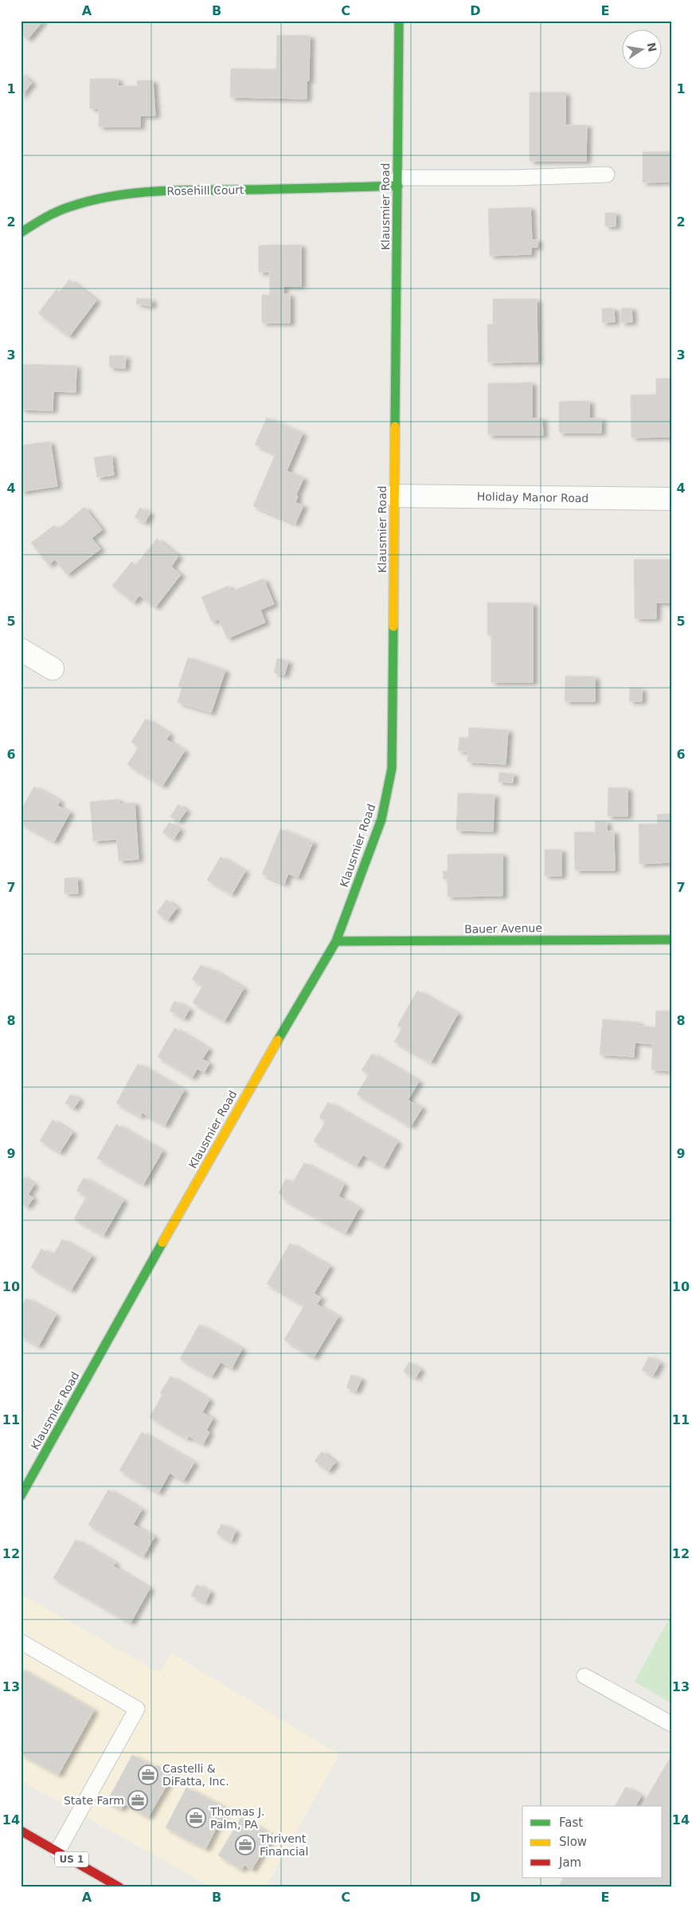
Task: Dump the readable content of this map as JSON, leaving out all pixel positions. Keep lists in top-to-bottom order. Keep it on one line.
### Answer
{"streets":{"main road":["Rosehill Court","Klausmier Road","Bauer Avenue","US 1"],"street":["Holiday Manor Road"]},"crossings":[["Rosehill Court","Klausmier Road"],["Klausmier Road","Holiday Manor Road"],["Klausmier Road","Bauer Avenue"]],"places":{"office":["Castelli & DiFatta, Inc.","State Farm","Thomas J. Palm, PA","Thrivent Financial"]},"legend":["Fast","Slow","Jam"],"north":"right","grid":{"columns":["A","B","C","D","E"],"rows":["1","2","3","4","5","6","7","8","9","10","11","12","13","14"]}}
